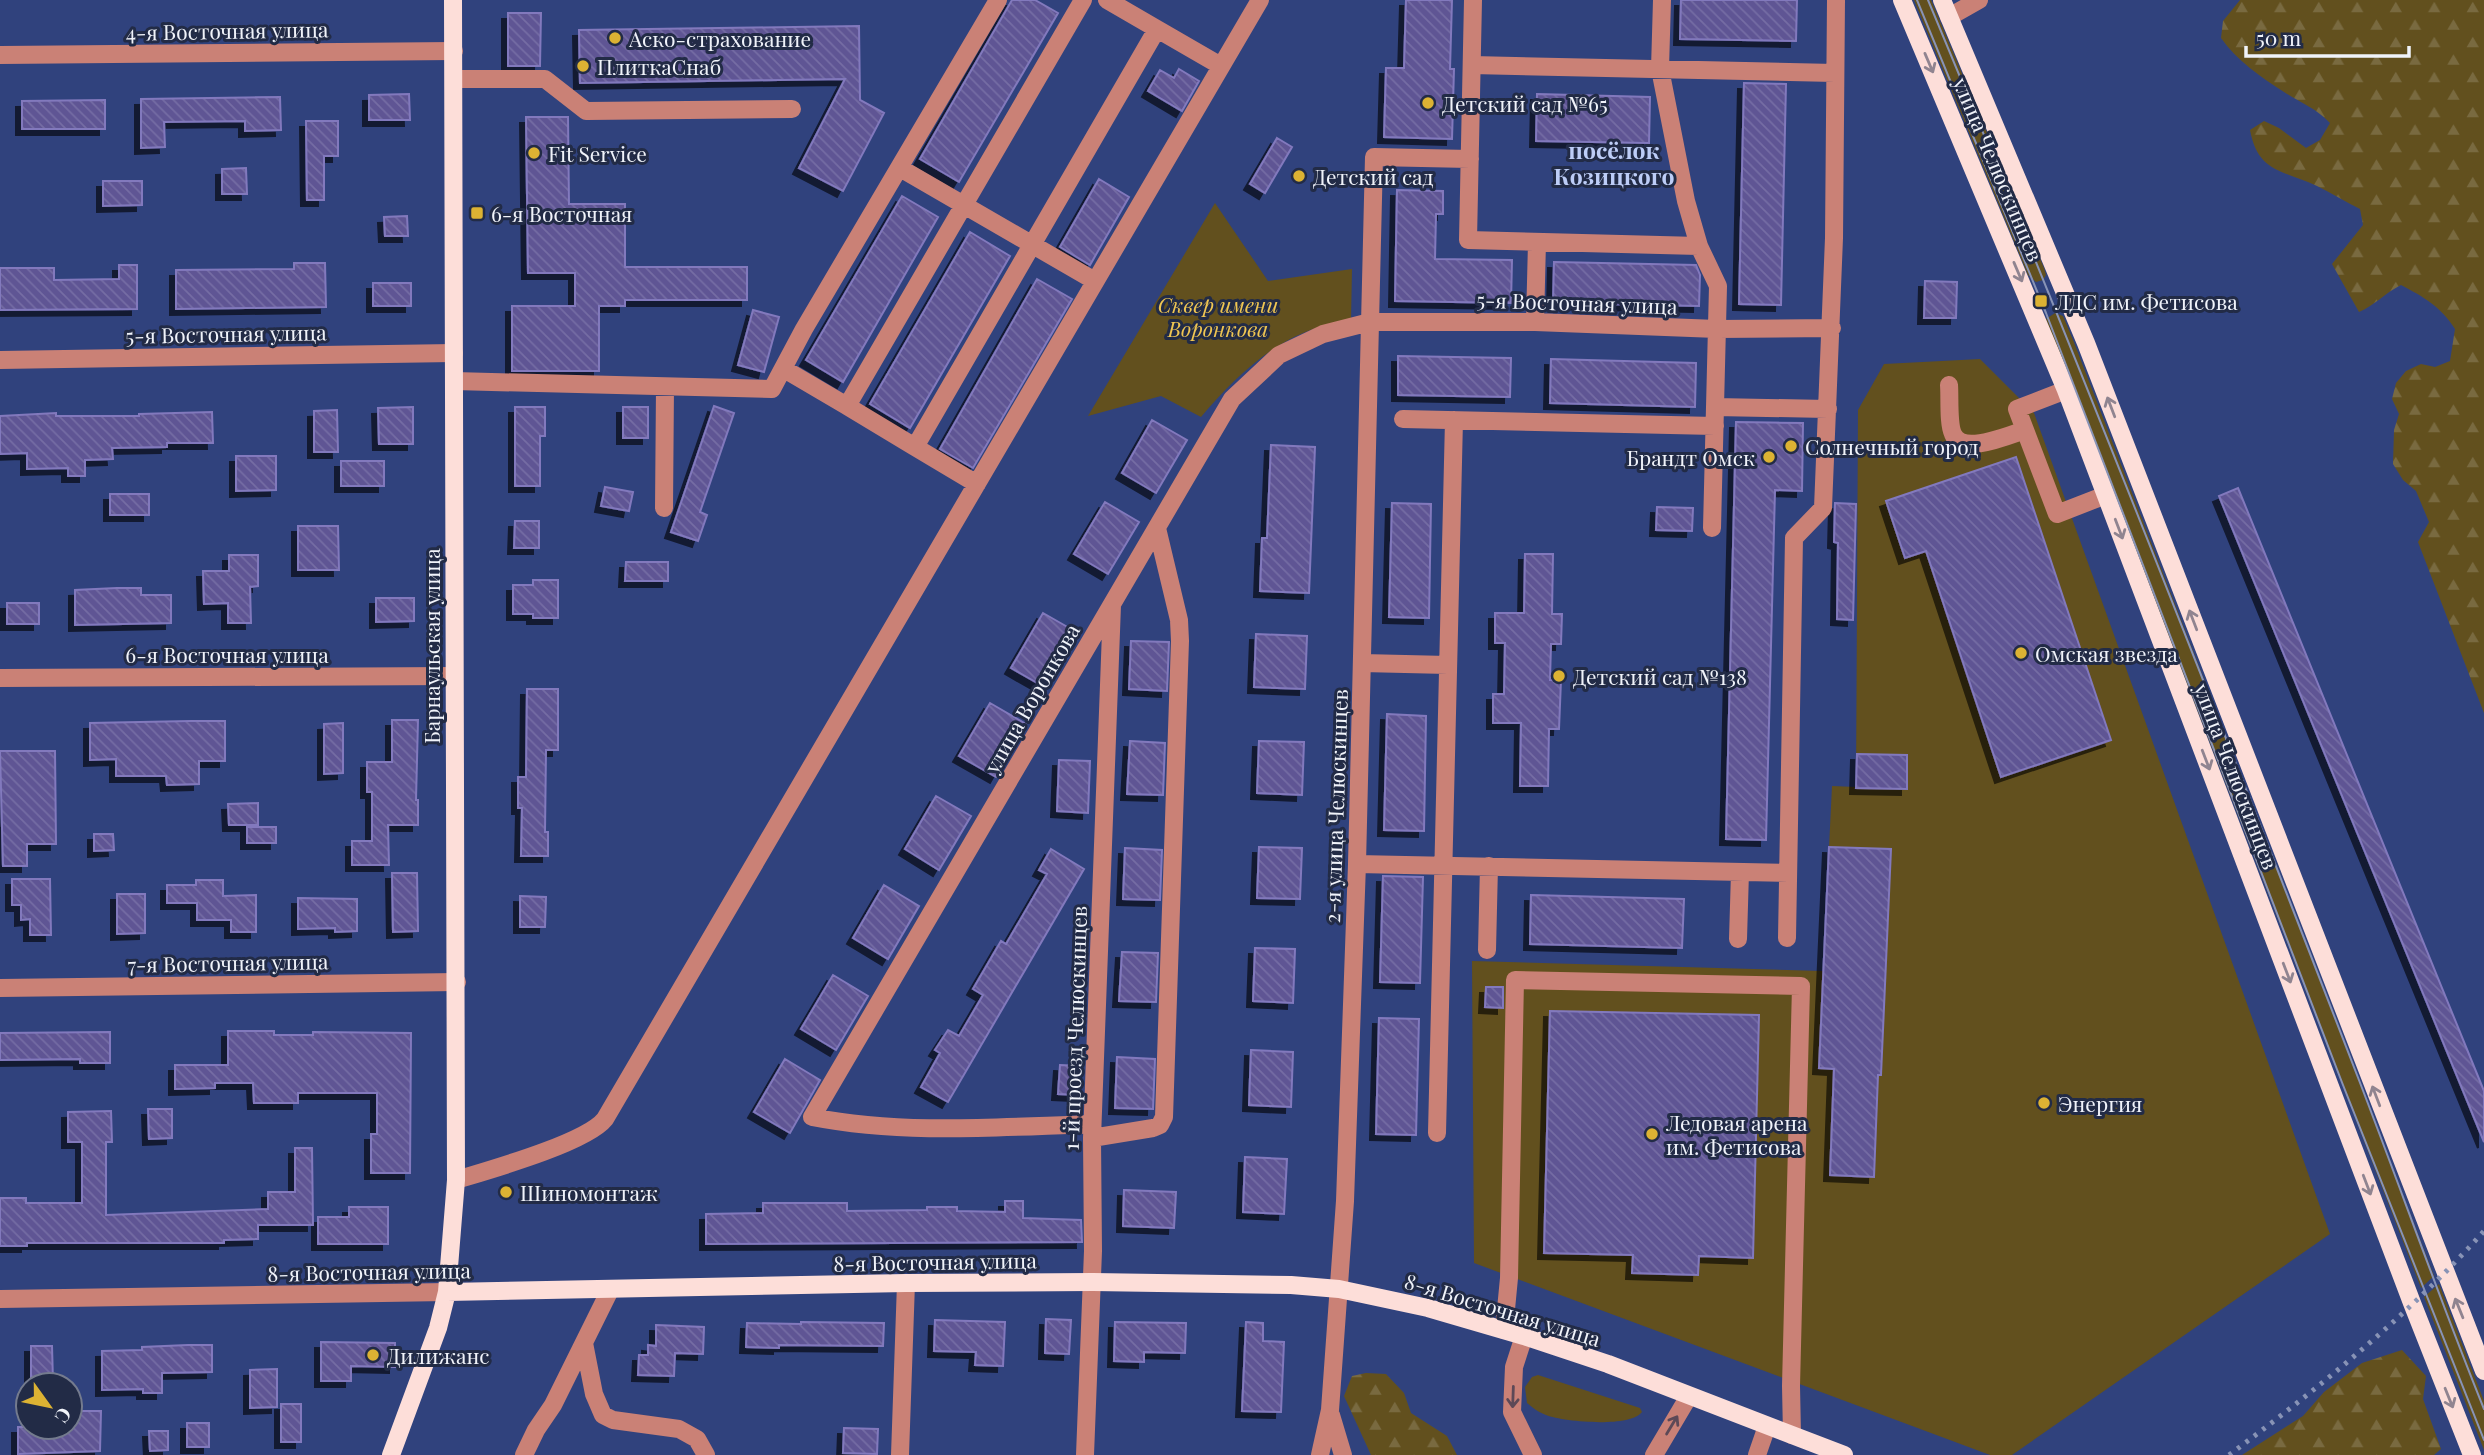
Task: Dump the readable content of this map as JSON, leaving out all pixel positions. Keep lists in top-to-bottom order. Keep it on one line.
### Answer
{"streets":{"main road":["улица Челюскинцев","Барнаульская улица","8-я Восточная улица"],"street":["4-я Восточная улица","5-я Восточная улица","6-я Восточная улица","улица Воронкова","2-я улица Челюскинцев","7-я Восточная улица","1-й проезд Челюскинцев"]},"crossings":[["4-я Восточная улица","Барнаульская улица"],["5-я Восточная улица","Барнаульская улица"],["5-я Восточная улица","улица Воронкова"],["5-я Восточная улица","2-я улица Челюскинцев"],["Барнаульская улица","6-я Восточная улица"],["Барнаульская улица","7-я Восточная улица"],["Барнаульская улица","8-я Восточная улица"],["улица Воронкова","1-й проезд Челюскинцев"],["2-я улица Челюскинцев","8-я Восточная улица"],["1-й проезд Челюскинцев","8-я Восточная улица"]],"districts":["посёлок Козицкого"],"parks":["Сквер имени Воронкова"],"places":{"other":["Аско-страхование","ПлиткаСнаб","Детский сад №65","Fit Service","Детский сад","Солнечный город","Брандт Омск","Омская звезда","Детский сад №138","Энергия","Ледовая арена им. Фетисова","Шиномонтаж","Дилижанс"],"transit":["6-я Восточная","ЛДС им. Фетисова"]},"scale_bar":"50 m","north":"bottom right"}
